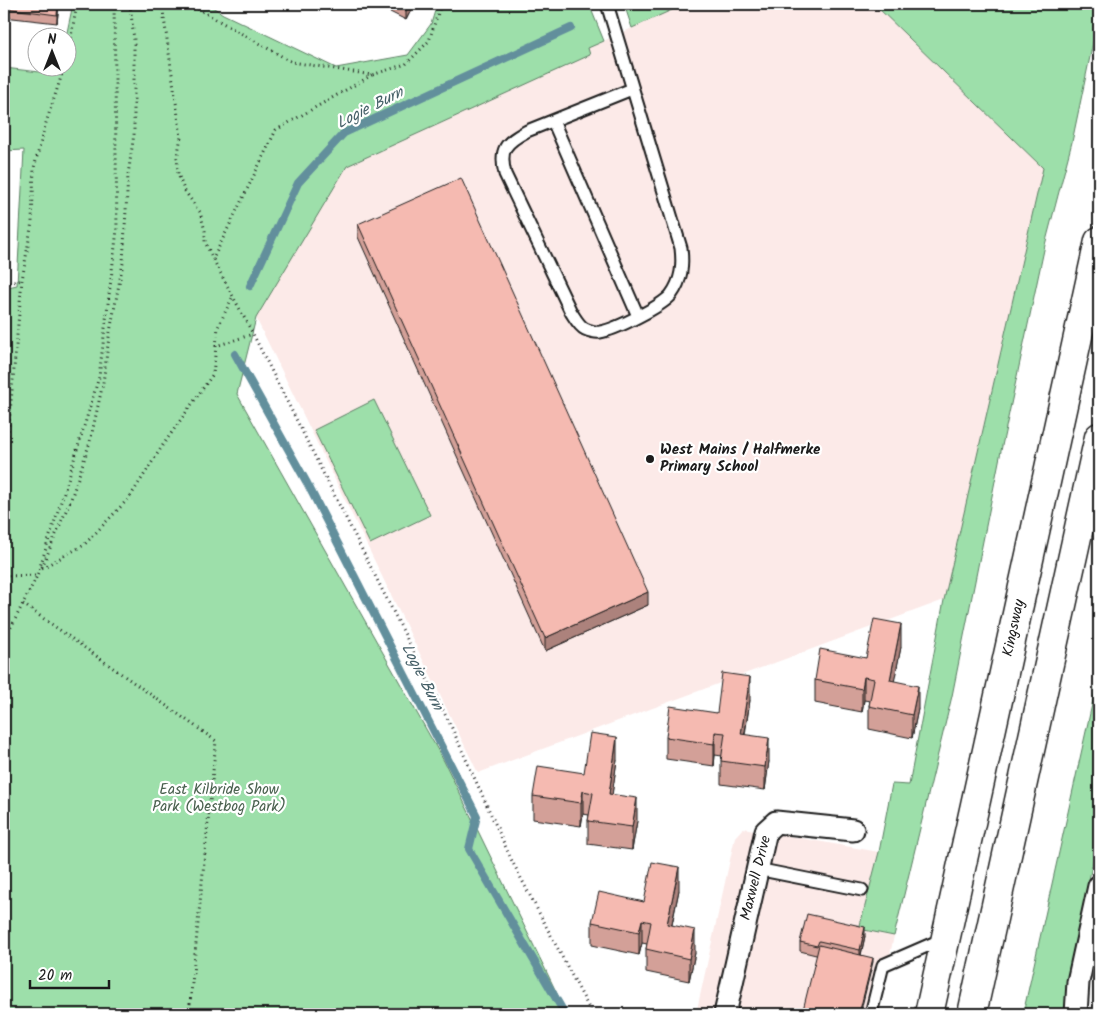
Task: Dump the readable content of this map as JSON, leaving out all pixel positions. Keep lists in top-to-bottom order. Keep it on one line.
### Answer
{"streets":{"highway":["Kingsway"],"street":["Maxwell Drive"]},"water":["Logie Burn"],"parks":["East Kilbride Show Park (Westbog Park)"],"places":["West Mains / Halfmerke Primary School"],"scale_bar":"20 m","north":"top"}
